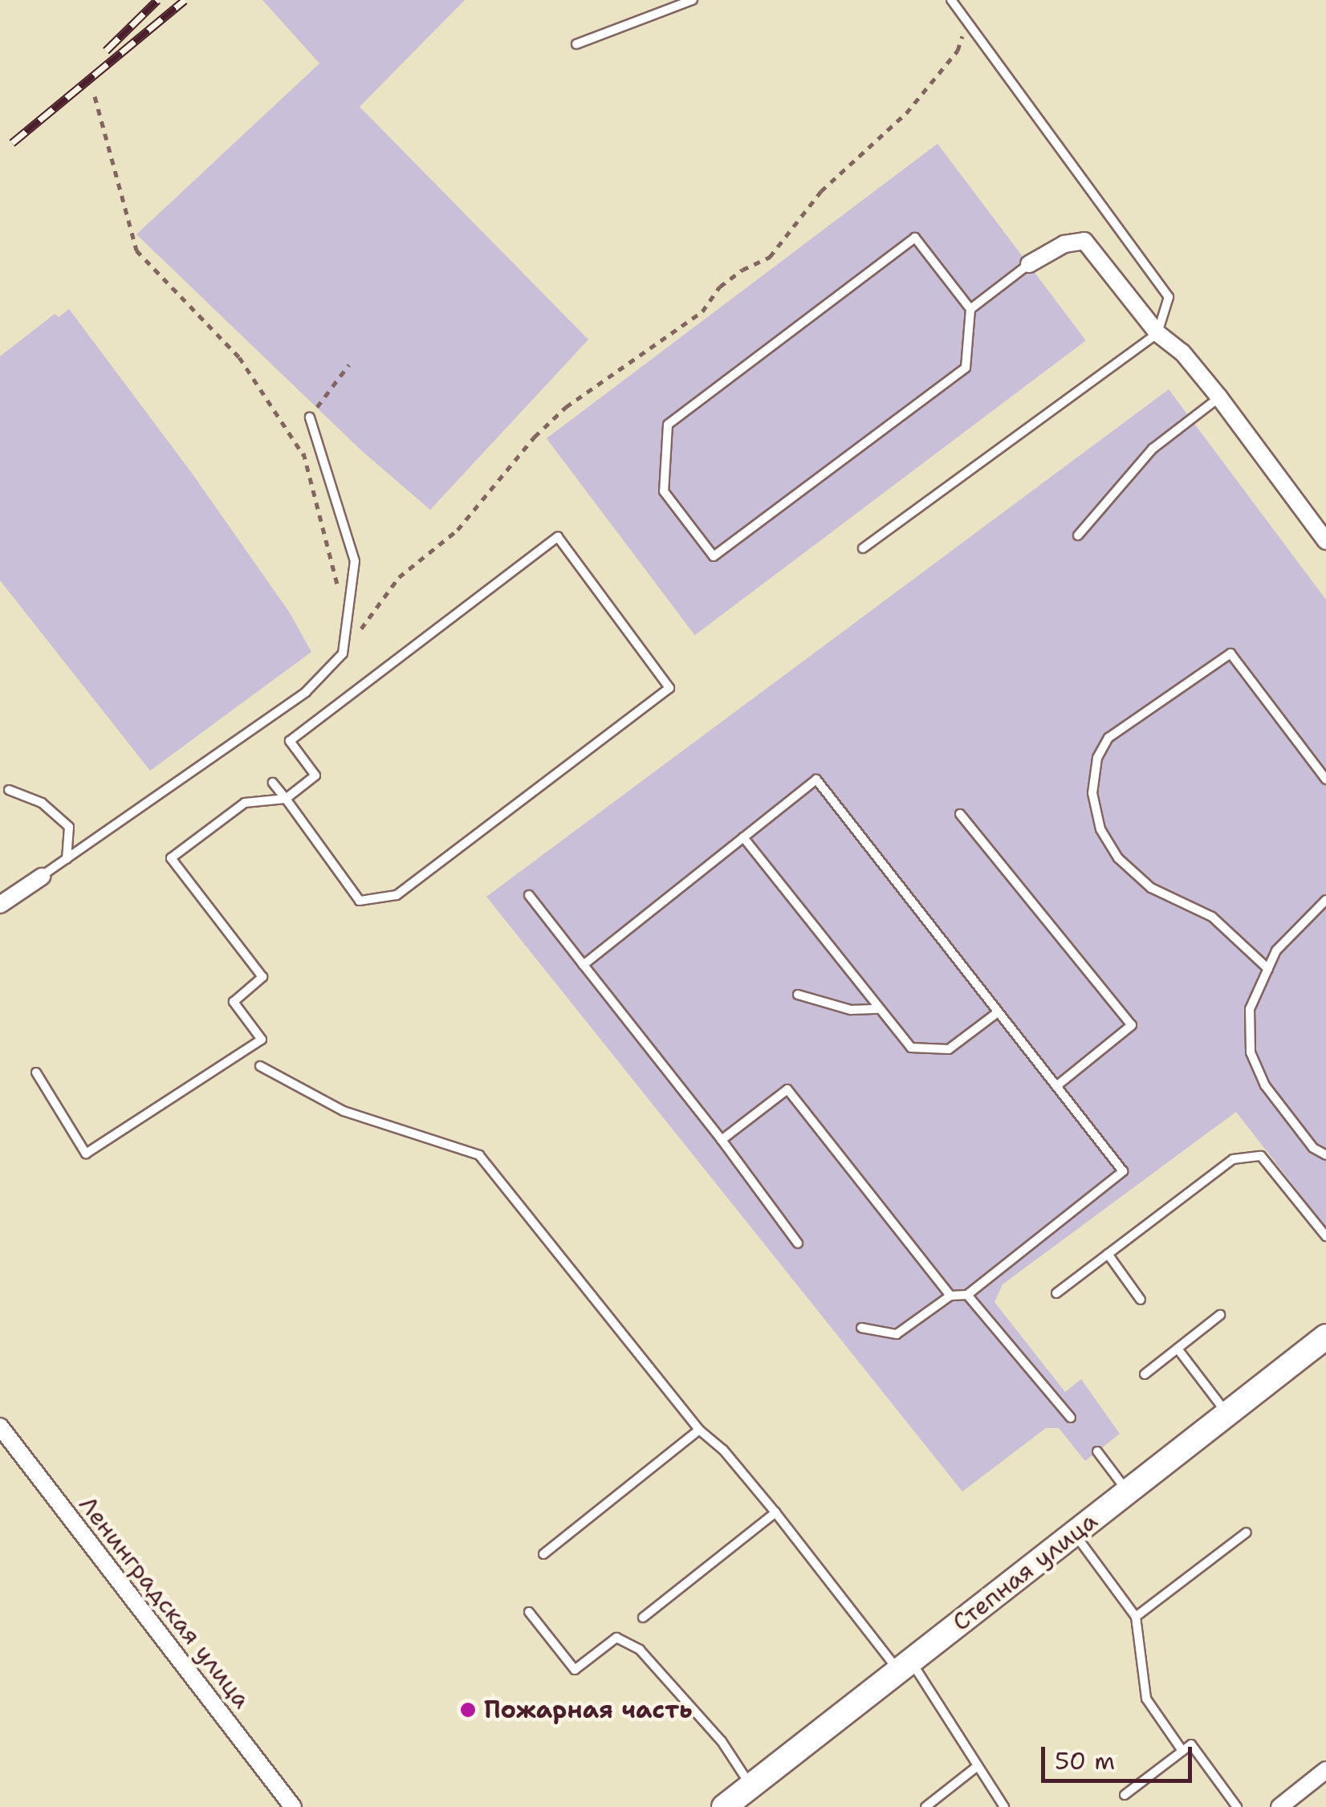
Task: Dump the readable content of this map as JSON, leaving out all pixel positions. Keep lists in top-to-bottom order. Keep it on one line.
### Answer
{"streets":{"street":["Степная улица","Ленинградская улица"]},"places":["Пожарная часть"],"scale_bar":"50 m"}
